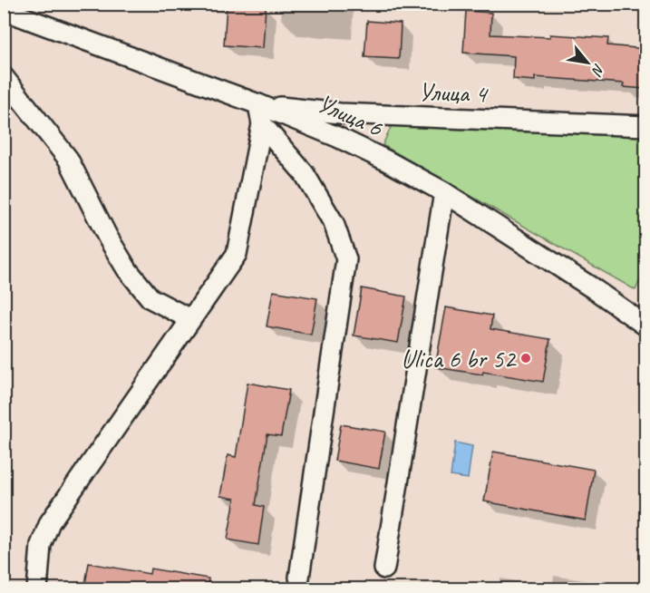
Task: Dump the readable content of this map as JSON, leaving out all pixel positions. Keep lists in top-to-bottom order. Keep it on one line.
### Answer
{"streets":{"street":["Улица 4","Улица 6"]},"crossings":[["Улица 4","Улица 6"]],"places":["Ulica 6 br 52"],"north":"bottom right"}
